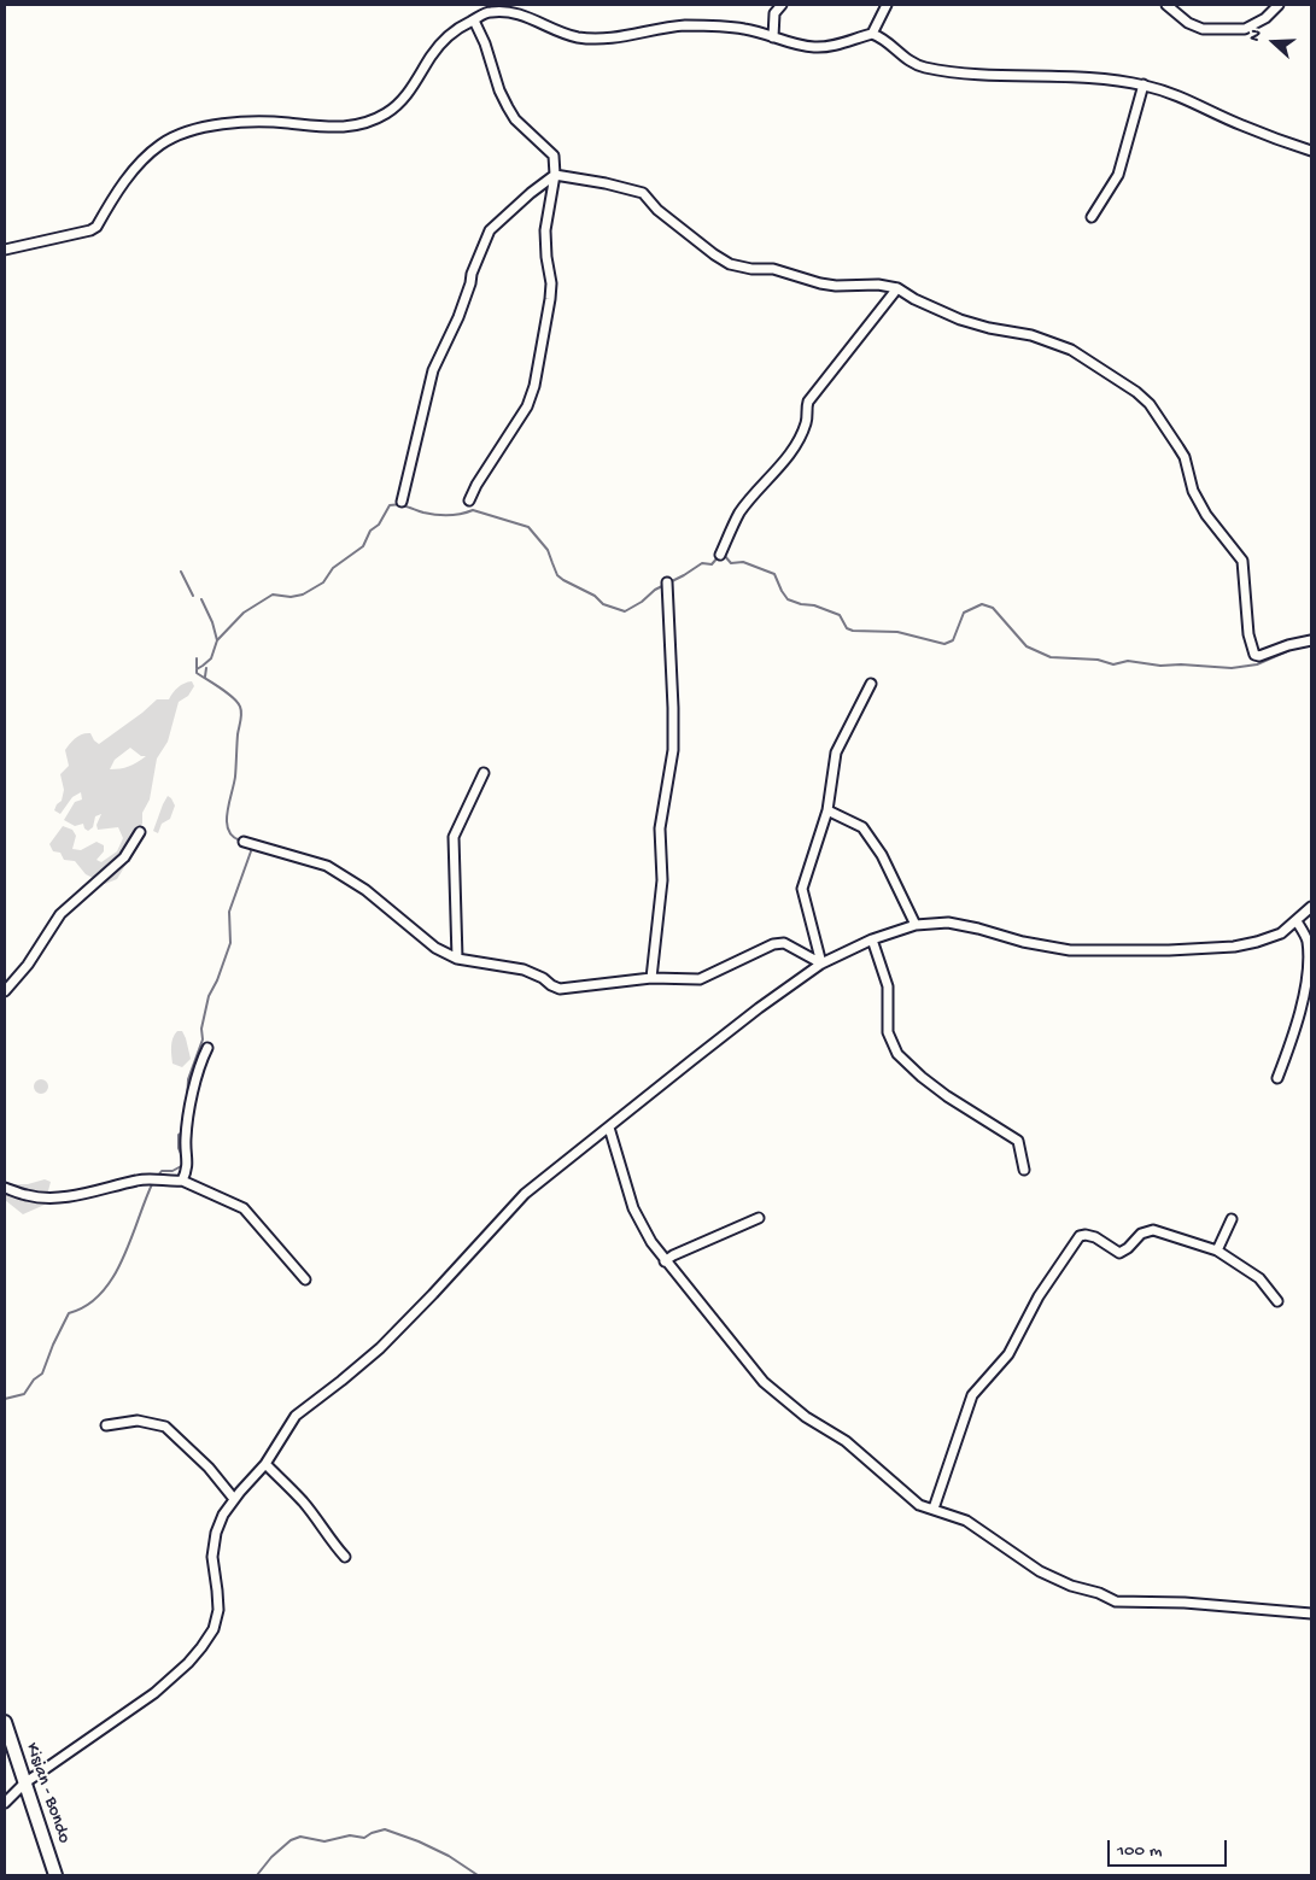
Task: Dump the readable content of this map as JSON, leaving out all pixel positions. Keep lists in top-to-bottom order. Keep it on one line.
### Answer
{"streets":{"highway":["Kisian - Bondo"]},"scale_bar":"100 m","north":"left"}
